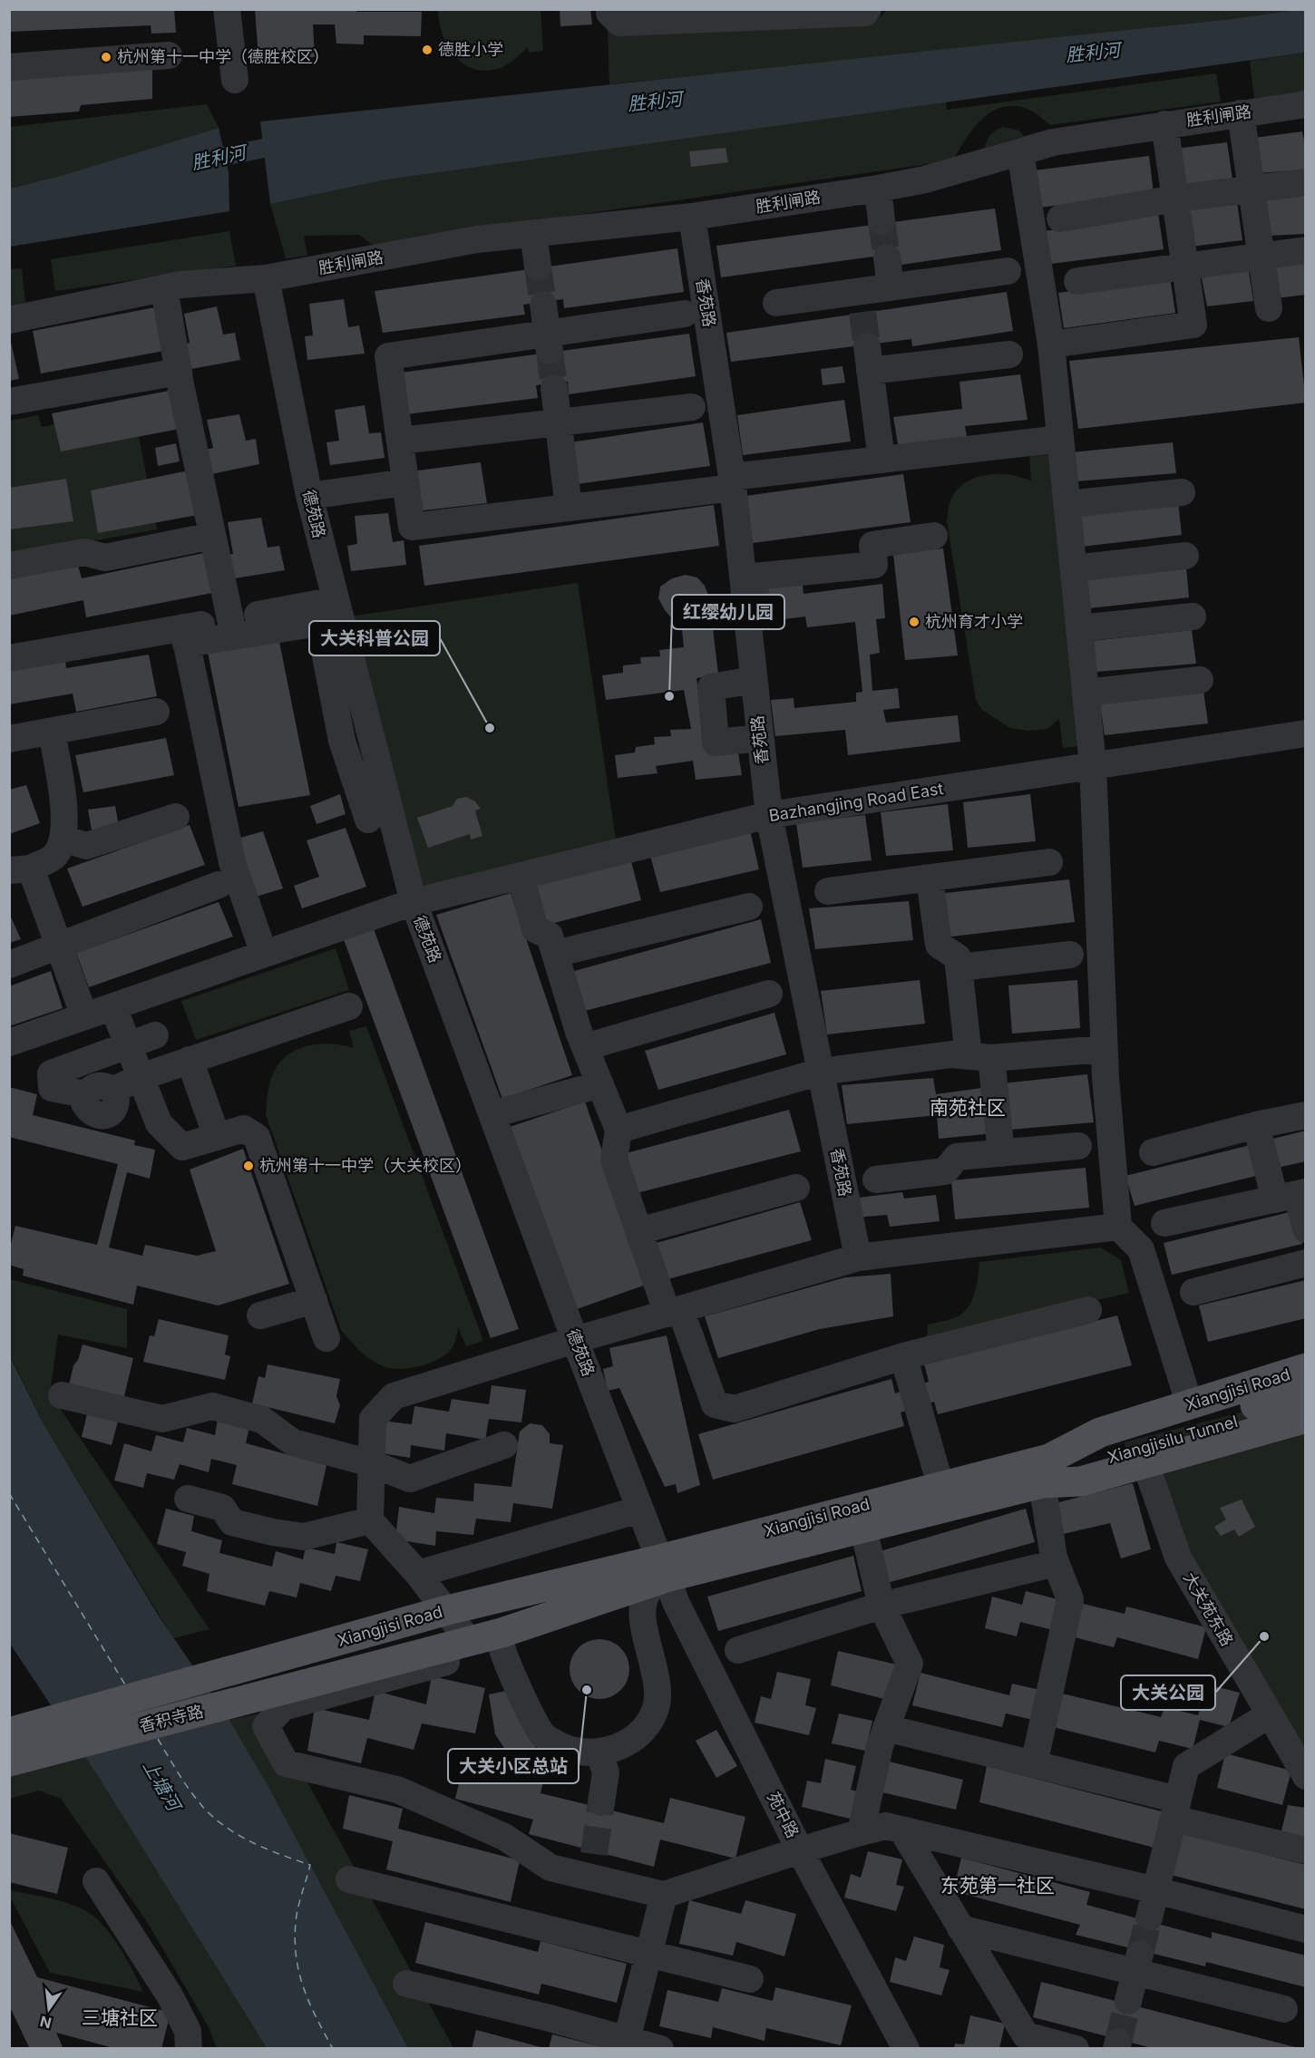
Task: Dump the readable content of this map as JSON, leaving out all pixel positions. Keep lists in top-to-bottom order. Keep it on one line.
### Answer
{"streets":{"main road":["Xiangjisi Road","Xiangjisilu Tunnel","香积寺路"],"street":["胜利闸路","香苑路","德苑路","Bazhangjing Road East","大关苑东路","苑中路"]},"crossings":[["胜利闸路","香苑路"],["胜利闸路","德苑路"],["香苑路","Bazhangjing Road East"],["德苑路","Bazhangjing Road East"],["德苑路","Xiangjisi Road"],["德苑路","苑中路"],["Xiangjisi Road","Xiangjisilu Tunnel"],["Xiangjisi Road","大关苑东路"],["Xiangjisi Road","香积寺路"],["Xiangjisi Road","苑中路"]],"districts":["南苑社区","东苑第一社区","三塘社区"],"water":["胜利河","上塘河"],"places":["德胜小学","杭州第十一中学（德胜校区）","杭州育才小学","红缨幼儿园","大关科普公园","杭州第十一中学（大关校区）","大关公园","大关小区总站"],"north":"bottom"}
